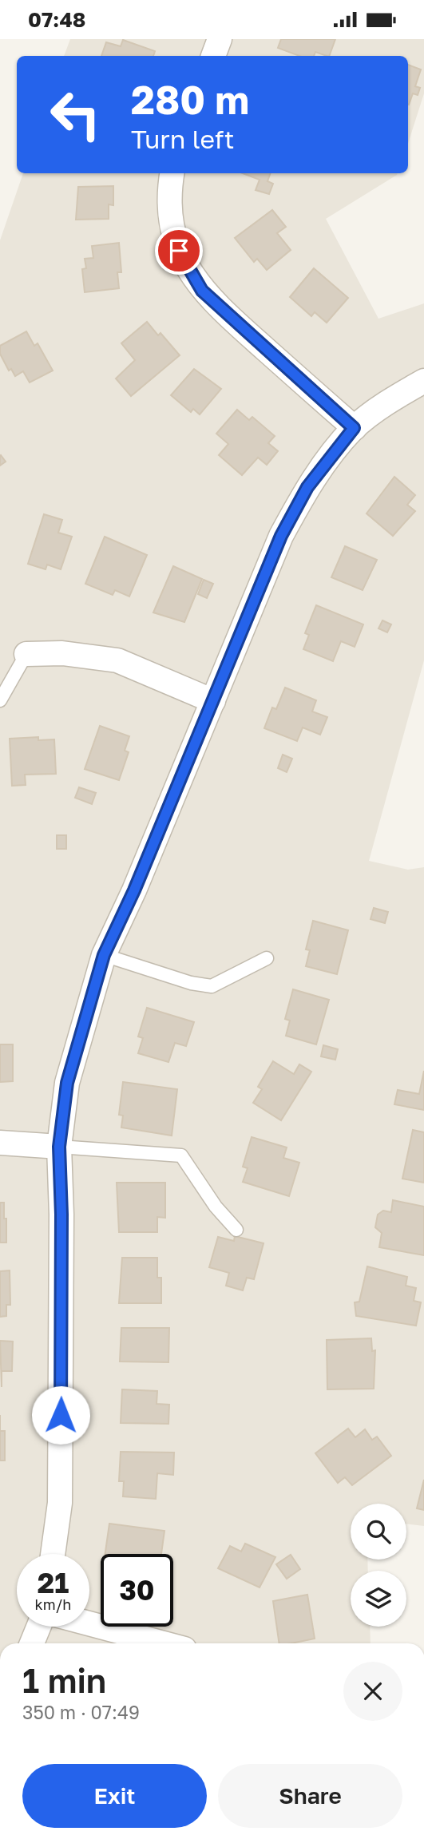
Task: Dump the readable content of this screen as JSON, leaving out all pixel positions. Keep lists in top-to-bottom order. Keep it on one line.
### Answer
{"page":{"status":"07:48","turn":["280 m","Turn left"],"speed":"21 km/h","limit":"30","heading":["1 min","350 m · 07:49"],"buttons":["Exit","Share"]}}
